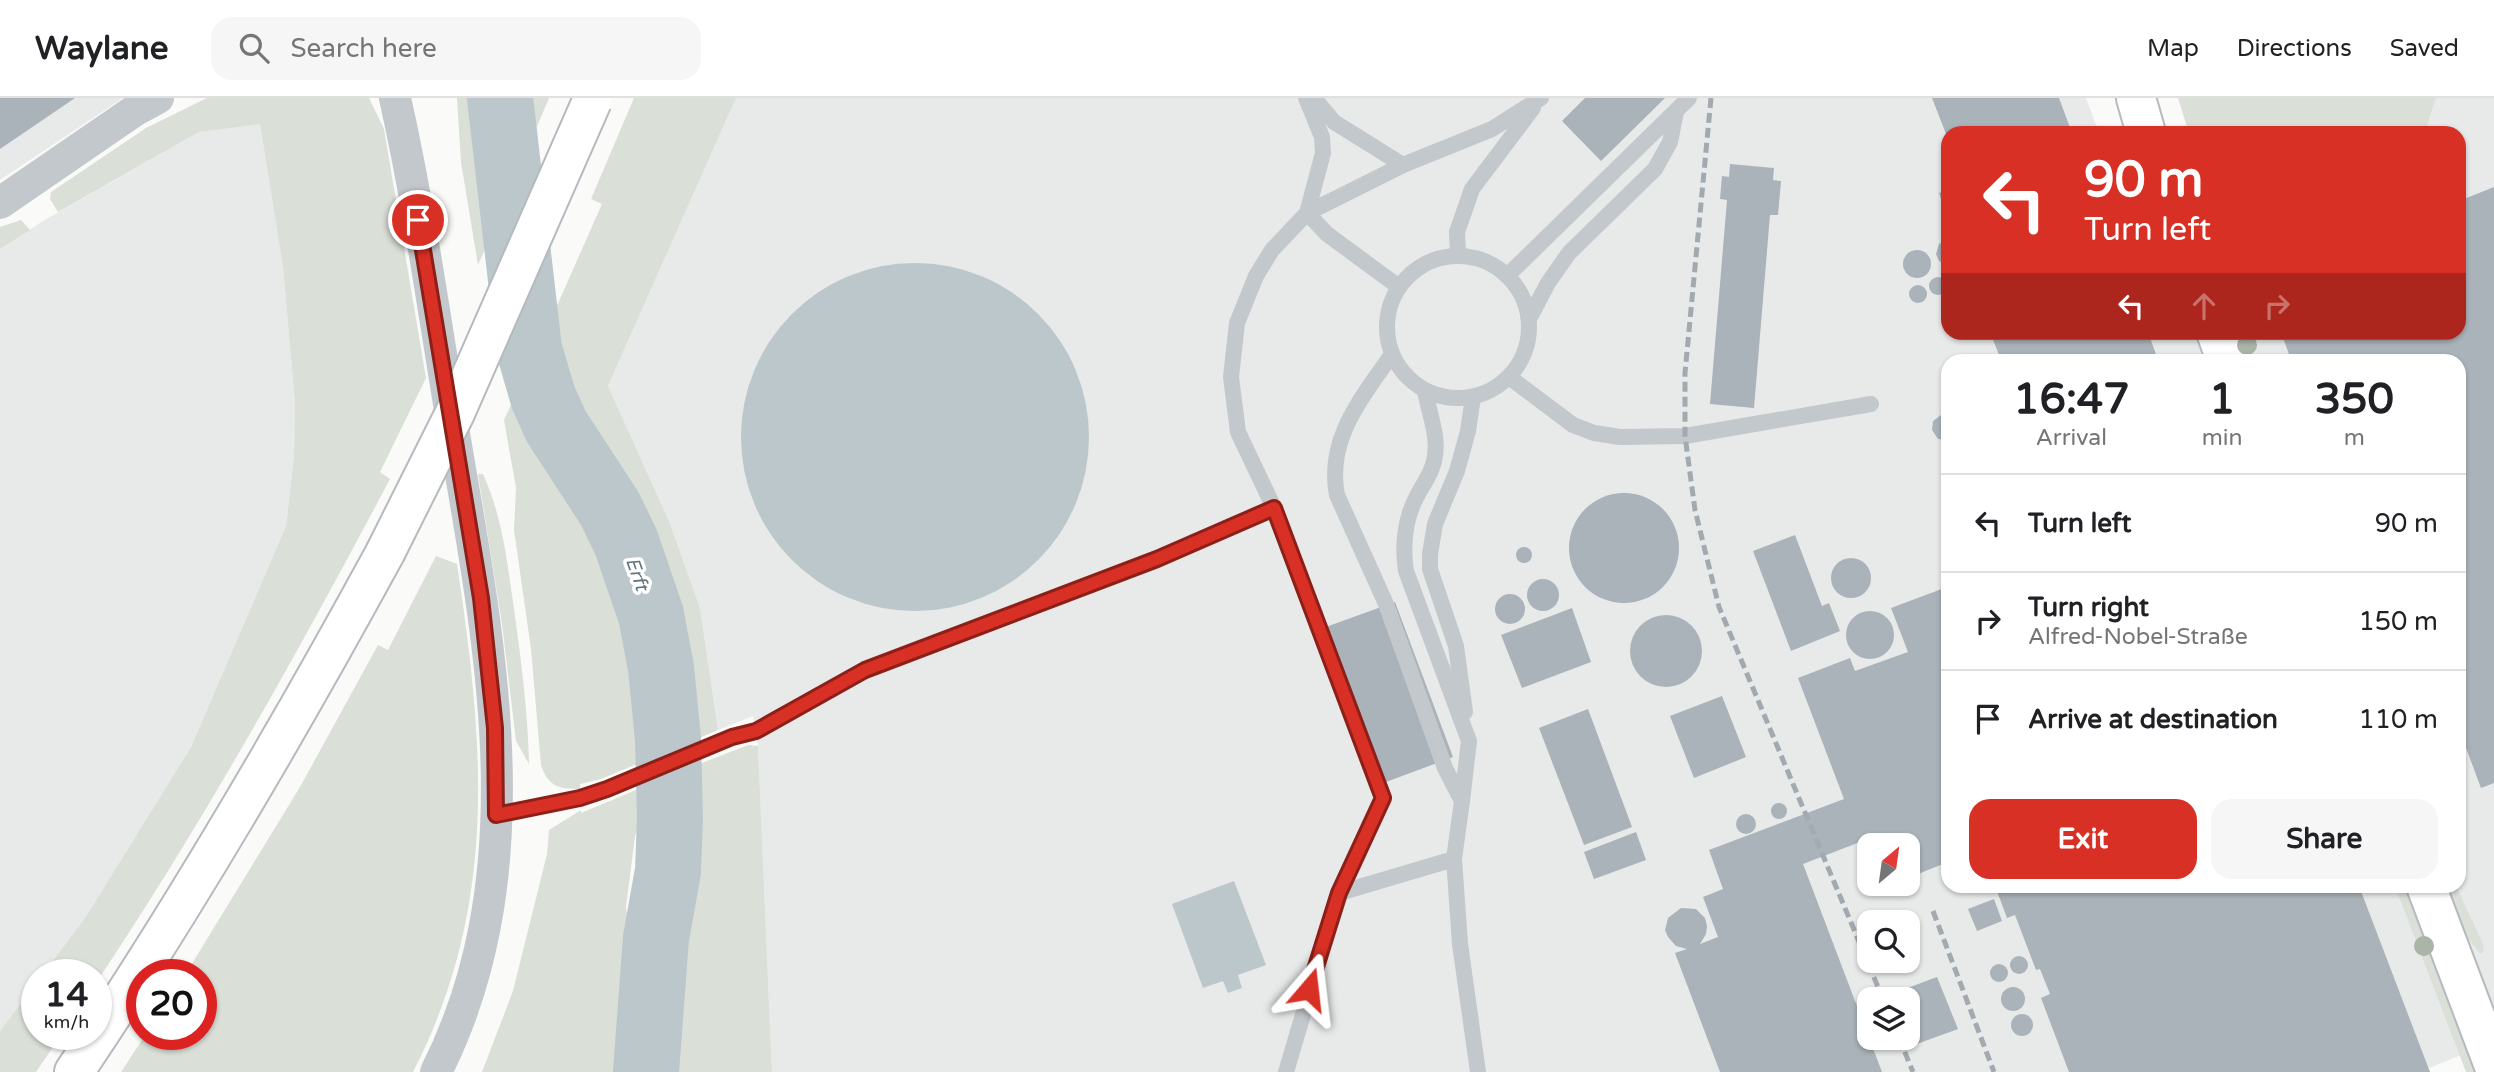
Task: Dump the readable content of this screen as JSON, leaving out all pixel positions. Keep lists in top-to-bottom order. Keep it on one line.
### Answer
{"water":["Erft"],"north":"top right","page":{"header":"Waylane","search":"Search here","nav":["Map","Directions","Saved"],"turn":["90 m","Turn left"],"eta":["16:47","Arrival","1","min","350","m"],"list":[{"name":"Turn left","value":"90 m"},{"name":"Turn right","note":"Alfred-Nobel-Straße","value":"150 m"},{"name":"Arrive at destination","value":"110 m"}],"buttons":["Exit","Share"],"speed":"14 km/h","limit":"20"}}
